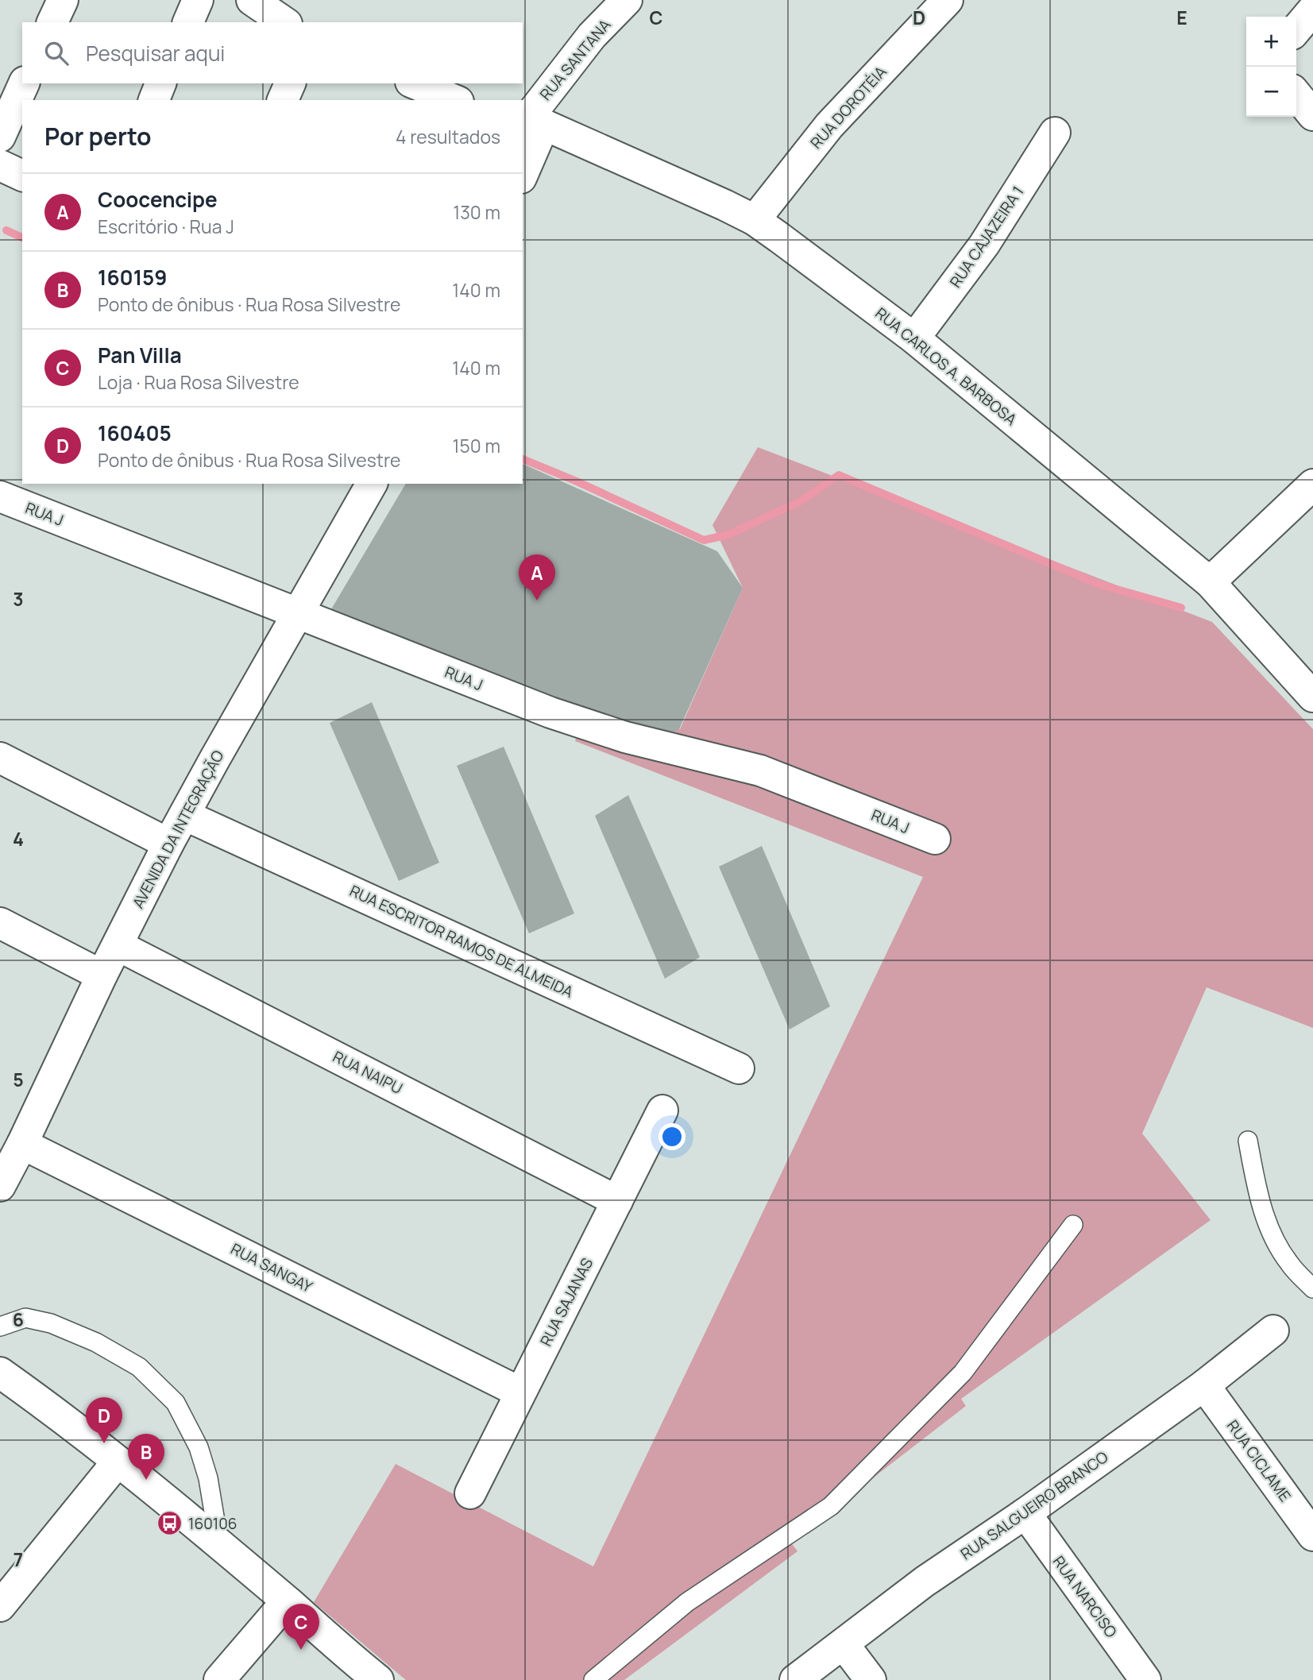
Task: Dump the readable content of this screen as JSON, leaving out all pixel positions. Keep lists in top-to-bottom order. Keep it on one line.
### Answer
{"streets":{"street":["RUA SANTANA","RUA DOROTÉIA","RUA CAJAZEIRA 1","RUA CARLOS A. BARBOSA","RUA J","AVENIDA DA INTEGRAÇÃO","RUA ESCRITOR RAMOS DE ALMEIDA","RUA NAIPU","RUA SANGAY","RUA SAJANAS","RUA CICLAME","RUA SALGUEIRO BRANCO","RUA NARCISO"]},"crossings":[["RUA SANTANA","RUA CARLOS A. BARBOSA"],["RUA DOROTÉIA","RUA CARLOS A. BARBOSA"],["RUA CAJAZEIRA 1","RUA CARLOS A. BARBOSA"],["RUA J","AVENIDA DA INTEGRAÇÃO"],["AVENIDA DA INTEGRAÇÃO","RUA ESCRITOR RAMOS DE ALMEIDA"],["AVENIDA DA INTEGRAÇÃO","RUA NAIPU"],["AVENIDA DA INTEGRAÇÃO","RUA SANGAY"],["RUA NAIPU","RUA SAJANAS"],["RUA SANGAY","RUA SAJANAS"],["RUA CICLAME","RUA SALGUEIRO BRANCO"],["RUA SALGUEIRO BRANCO","RUA NARCISO"]],"places":{"bus stop":["160106"]},"page":{"map_buttons":["+","−"],"search":"Pesquisar aqui","heading":["Por perto","4 resultados"],"list":[{"mark":"A","name":"Coocencipe","note":"Escritório · Rua J","value":"130 m"},{"mark":"B","name":"160159","note":"Ponto de ônibus · Rua Rosa Silvestre","value":"140 m"},{"mark":"C","name":"Pan Villa","note":"Loja · Rua Rosa Silvestre","value":"140 m"},{"mark":"D","name":"160405","note":"Ponto de ônibus · Rua Rosa Silvestre","value":"150 m"}],"pins":["A","D","B","C"]},"grid":{"columns":["C","D","E"],"rows":["3","4","5","6","7"]}}
